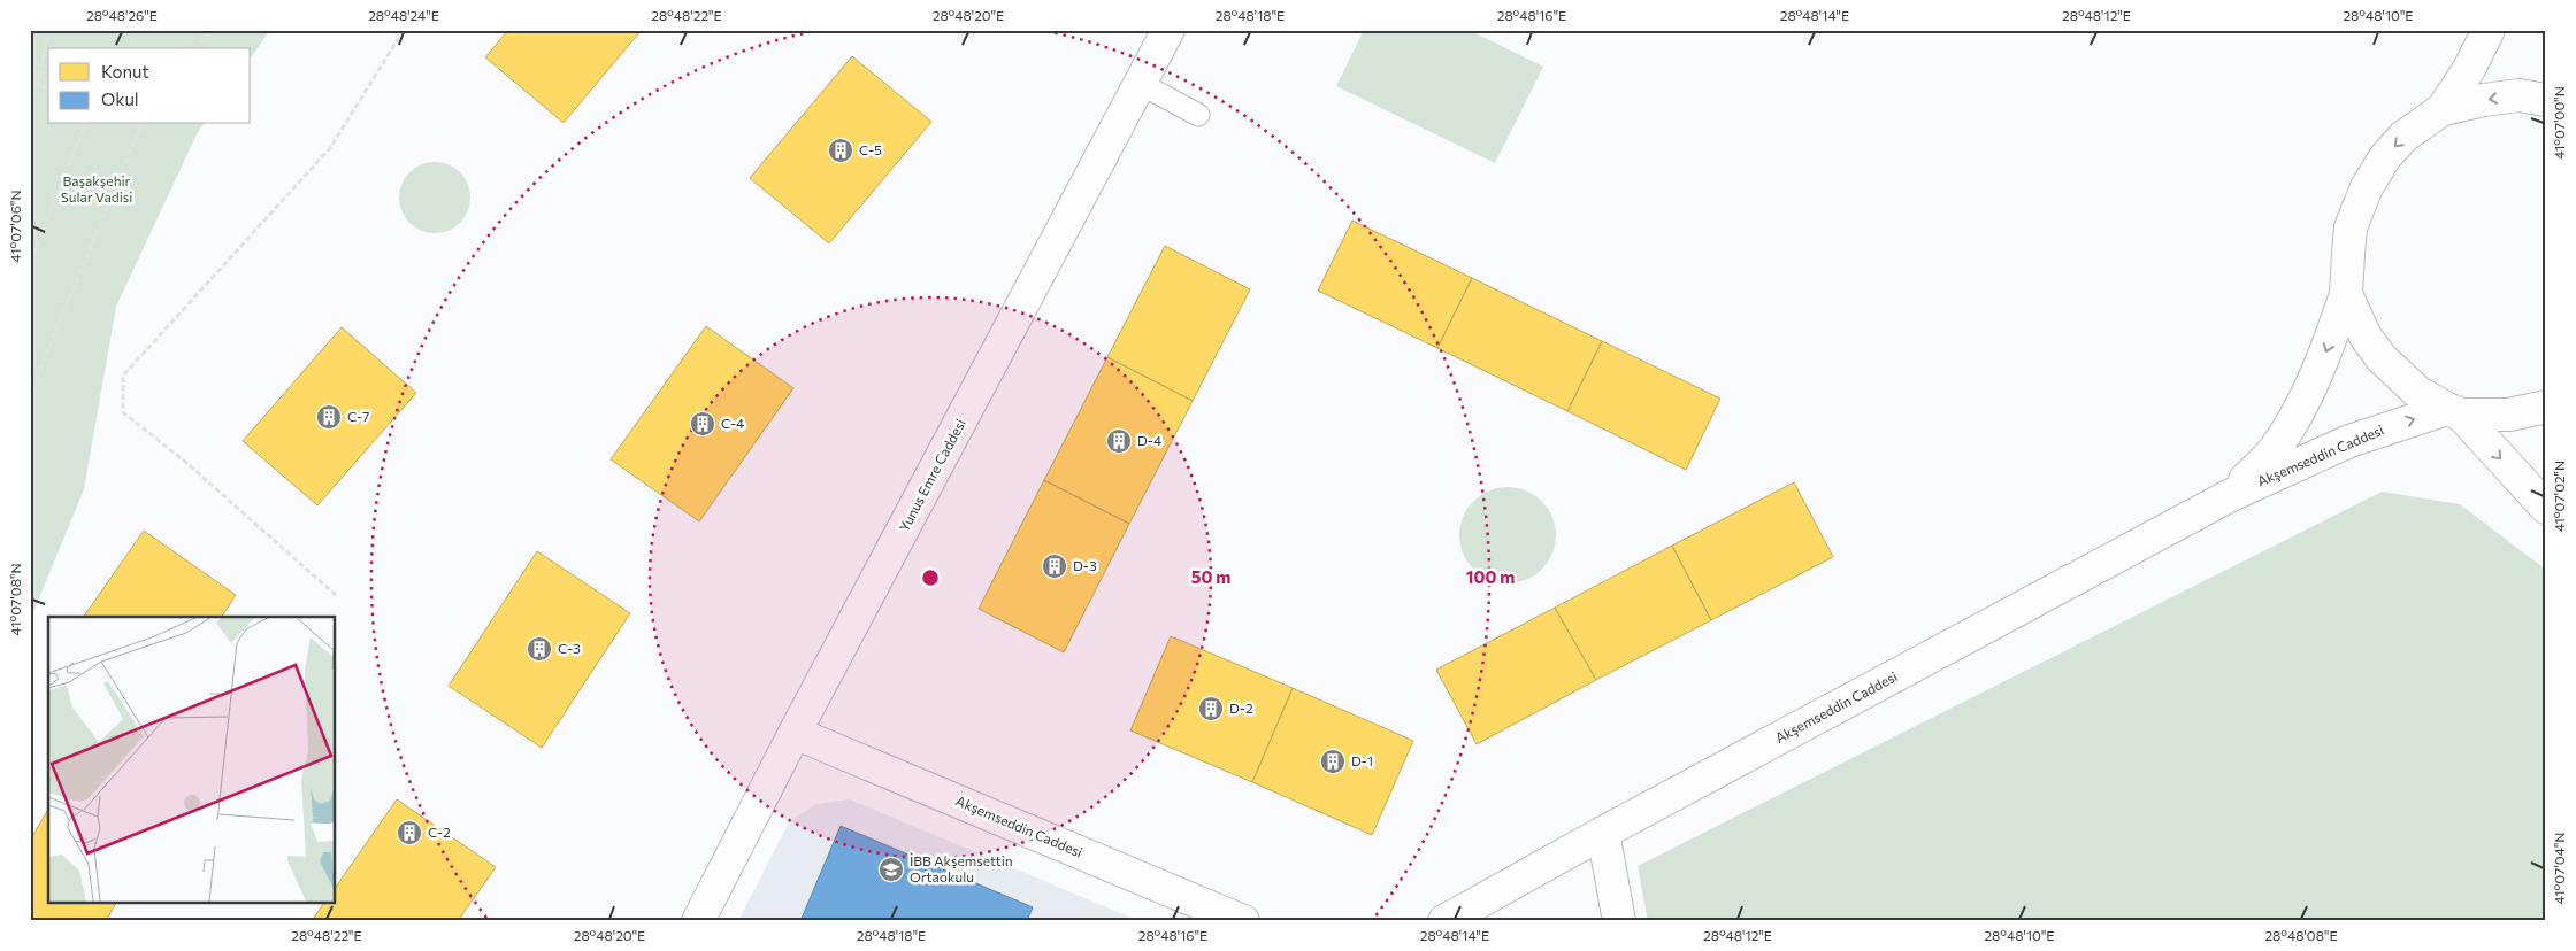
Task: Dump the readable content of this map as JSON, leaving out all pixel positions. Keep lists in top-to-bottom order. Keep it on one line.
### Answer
{"streets":{"street":["Akşemseddin Caddesi","Yunus Emre Caddesi"]},"crossings":[["Akşemseddin Caddesi","Yunus Emre Caddesi"]],"parks":["Başakşehir Sular Vadisi"],"places":{"building":["C-5","C-7","C-4","D-4","D-3","C-3","D-2","D-1","C-2"],"school or university":["İBB Akşemsettin Ortaokulu"]},"legend":["Konut","Okul"],"coordinates":["28°48'26\"E","28°48'24\"E","28°48'22\"E","28°48'20\"E","28°48'18\"E","28°48'16\"E","28°48'14\"E","28°48'12\"E","28°48'10\"E","41°07'00\"N","41°07'06\"N","41°07'02\"N","41°07'08\"N","41°07'04\"N","28°48'08\"E"],"rings":["50 m","100 m"]}
